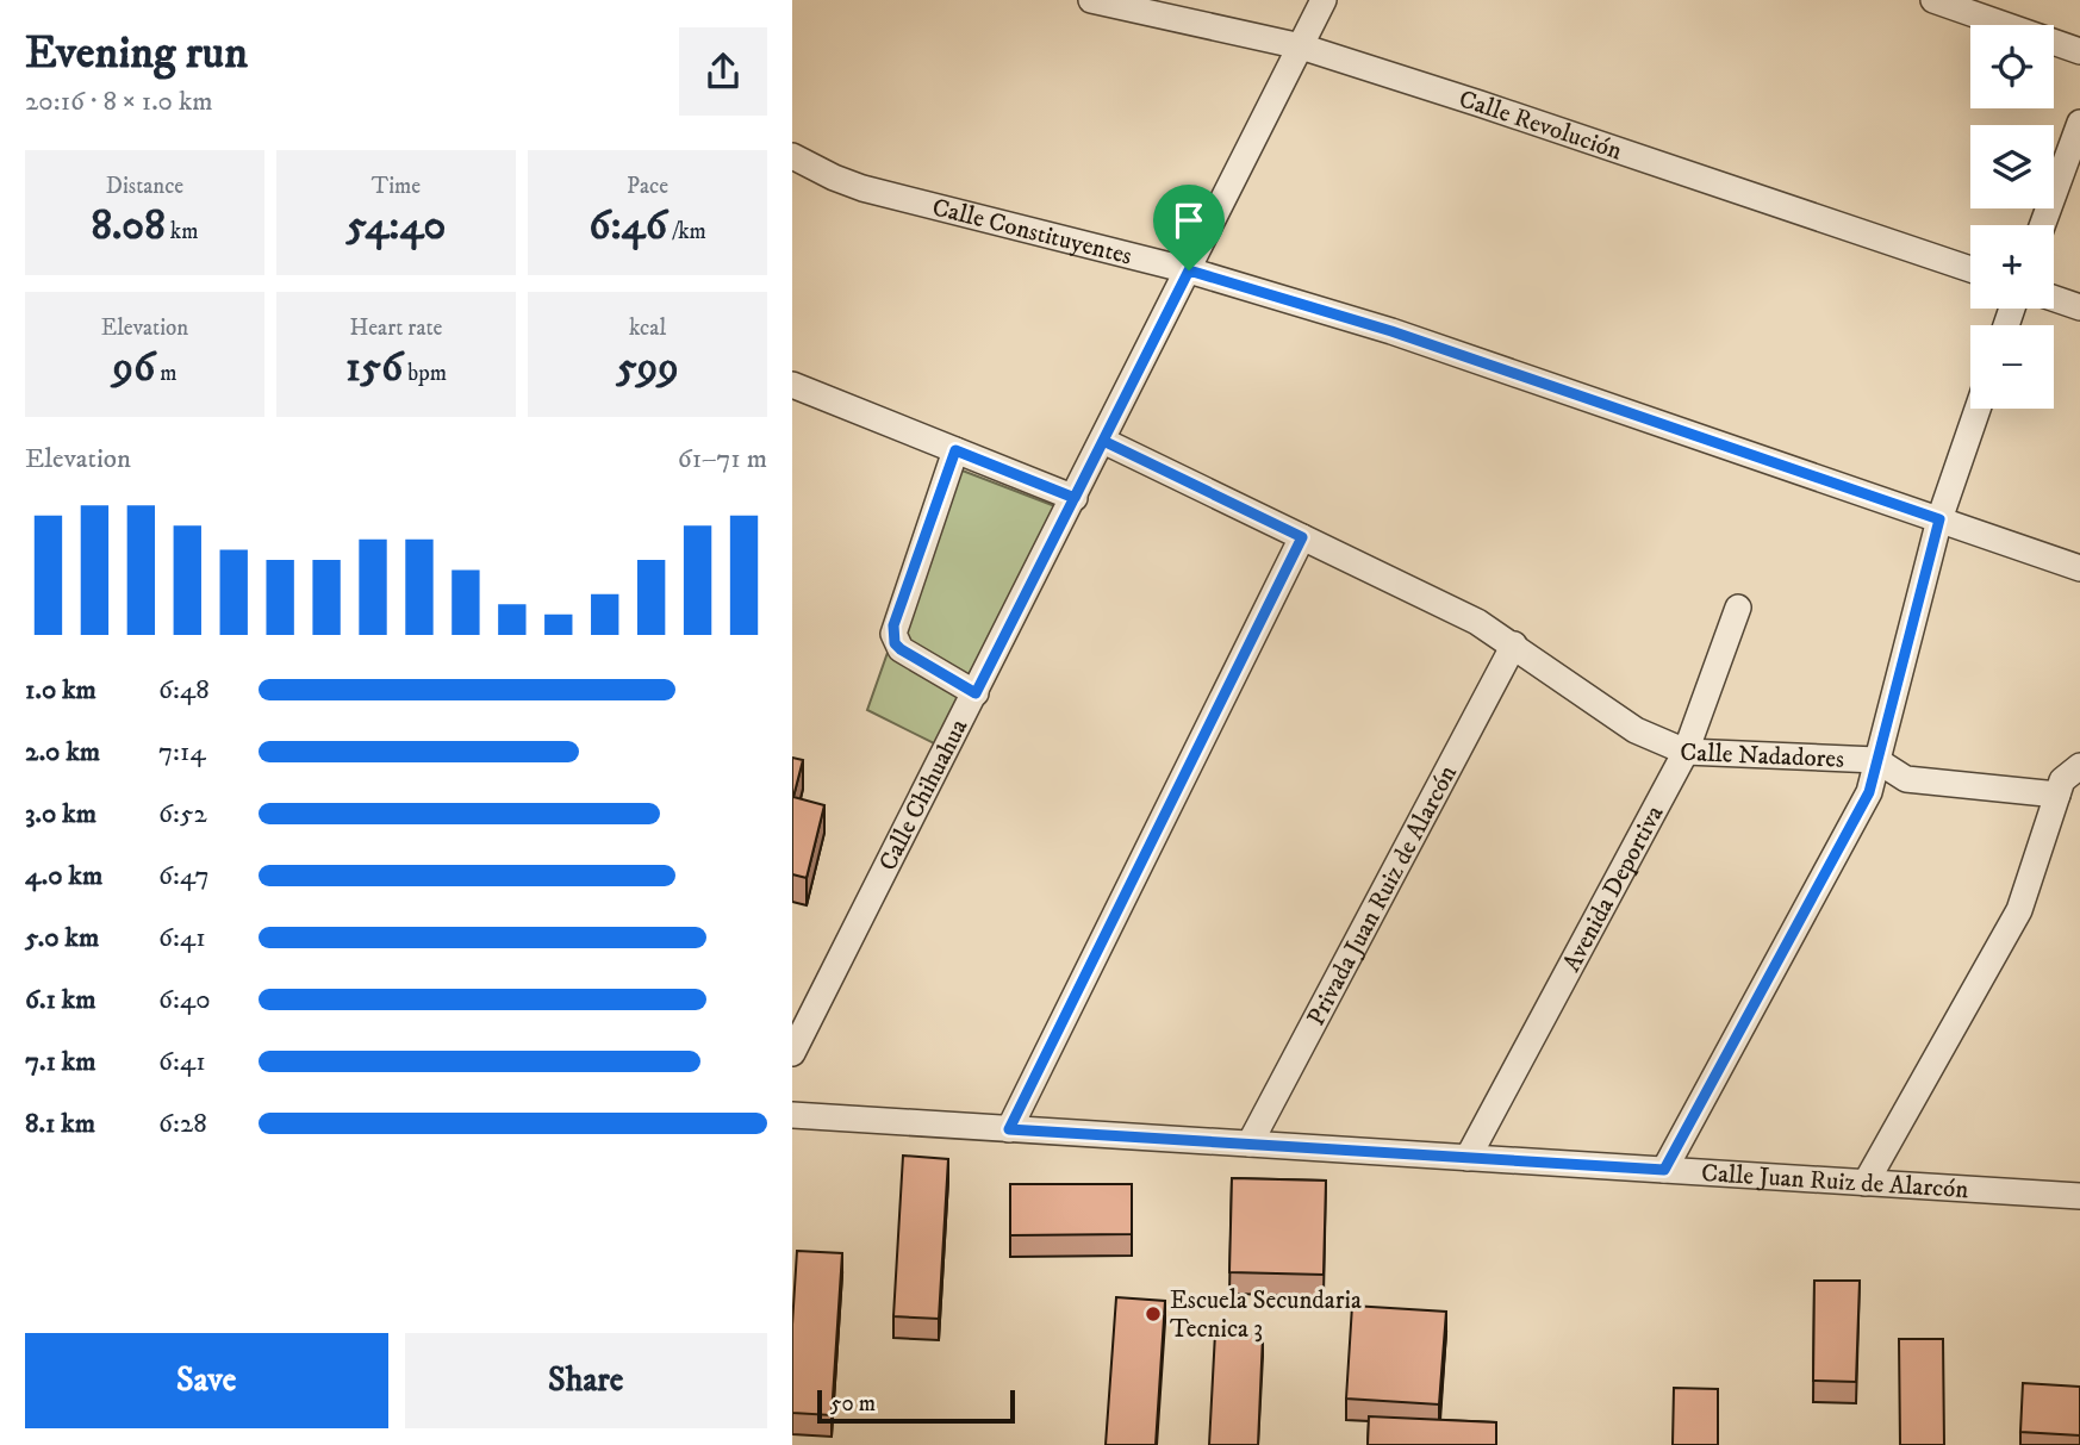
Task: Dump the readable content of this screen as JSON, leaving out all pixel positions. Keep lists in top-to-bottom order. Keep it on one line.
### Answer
{"streets":{"street":["Calle Revolución","Calle Constituyentes","Calle Nadadores","Calle Chihuahua","Avenida Deportiva","Privada Juan Ruiz de Alarcón","Calle Juan Ruiz de Alarcón"]},"crossings":[["Calle Revolución","Calle Chihuahua"],["Calle Constituyentes","Calle Chihuahua"],["Calle Nadadores","Calle Chihuahua"],["Calle Nadadores","Avenida Deportiva"],["Calle Nadadores","Privada Juan Ruiz de Alarcón"],["Avenida Deportiva","Calle Juan Ruiz de Alarcón"],["Privada Juan Ruiz de Alarcón","Calle Juan Ruiz de Alarcón"]],"places":["Escuela Secundaria Tecnica 3"],"scale_bar":"50 m","page":{"heading":["Evening run","20:16 · 8 × 1.0 km"],"map_buttons":["+","−"],"stats":[["Distance","8.08 km"],["Time","54:40"],["Pace","6:46 /km"],["Elevation","96 m"],["Heart rate","156 bpm"],["kcal","599"]],"chart":["Elevation","61–71 m"],"list":[{"name":"1.0 km","note":"6:48"},{"name":"2.0 km","note":"7:14"},{"name":"3.0 km","note":"6:52"},{"name":"4.0 km","note":"6:47"},{"name":"5.0 km","note":"6:41"},{"name":"6.1 km","note":"6:40"},{"name":"7.1 km","note":"6:41"},{"name":"8.1 km","note":"6:28"}],"buttons":["Save","Share"],"scale":"50 m"}}
